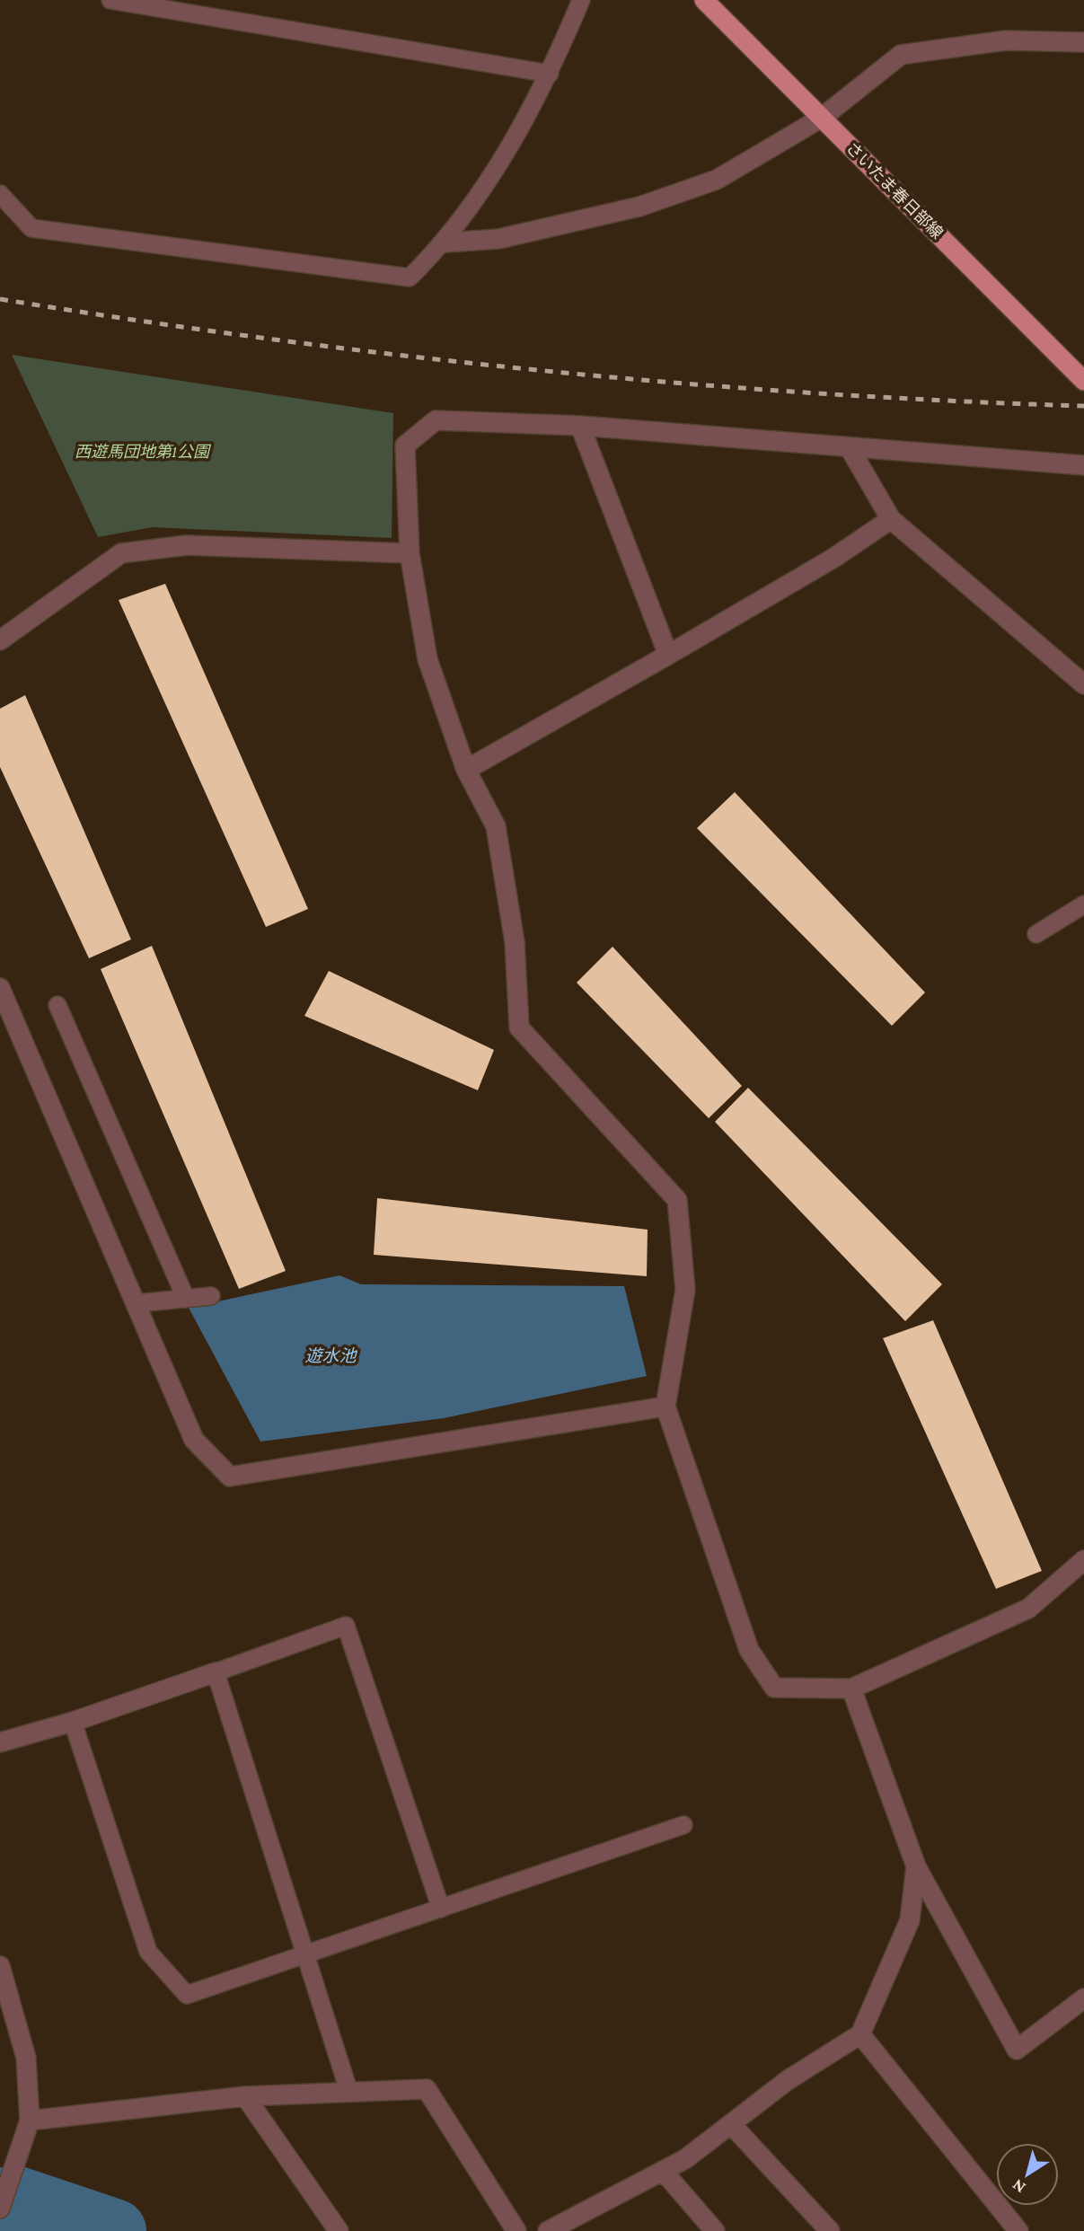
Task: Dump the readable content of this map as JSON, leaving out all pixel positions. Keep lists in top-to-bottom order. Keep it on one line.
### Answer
{"streets":{"main road":["さいたま春日部線"]},"water":["遊水池"],"parks":["西遊馬団地第1公園"],"north":"bottom left"}
